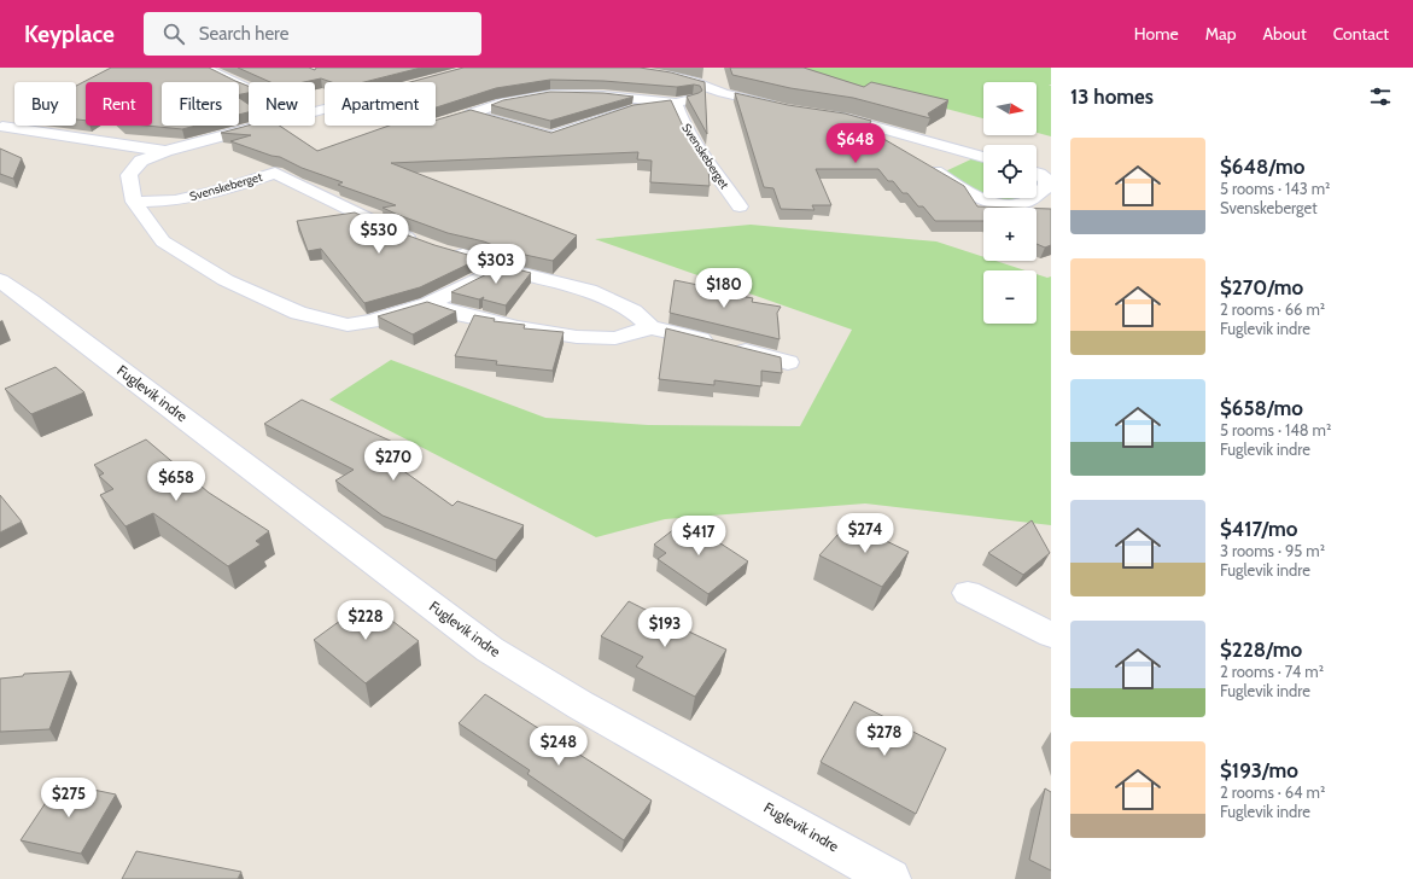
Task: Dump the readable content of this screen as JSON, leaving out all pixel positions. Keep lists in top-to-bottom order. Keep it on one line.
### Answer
{"streets":{"street":["Svenskeberget","Fuglevik indre"]},"north":"right","page":{"header":"Keyplace","search":"Search here","nav":["Home","Map","About","Contact"],"heading":"13 homes","map_buttons":["+","−"],"chip":["Buy","Rent","Filters","New","Apartment"],"price":["$648","$530","$303","$180","$270","$658","$274","$417","$228","$193","$278","$248","$275"],"list":[{"name":"$648/mo","note":"5 rooms · 143 m² · Svenskeberget"},{"name":"$270/mo","note":"2 rooms · 66 m² · Fuglevik indre"},{"name":"$658/mo","note":"5 rooms · 148 m² · Fuglevik indre"},{"name":"$417/mo","note":"3 rooms · 95 m² · Fuglevik indre"},{"name":"$228/mo","note":"2 rooms · 74 m² · Fuglevik indre"},{"name":"$193/mo","note":"2 rooms · 64 m² · Fuglevik indre"}]}}
